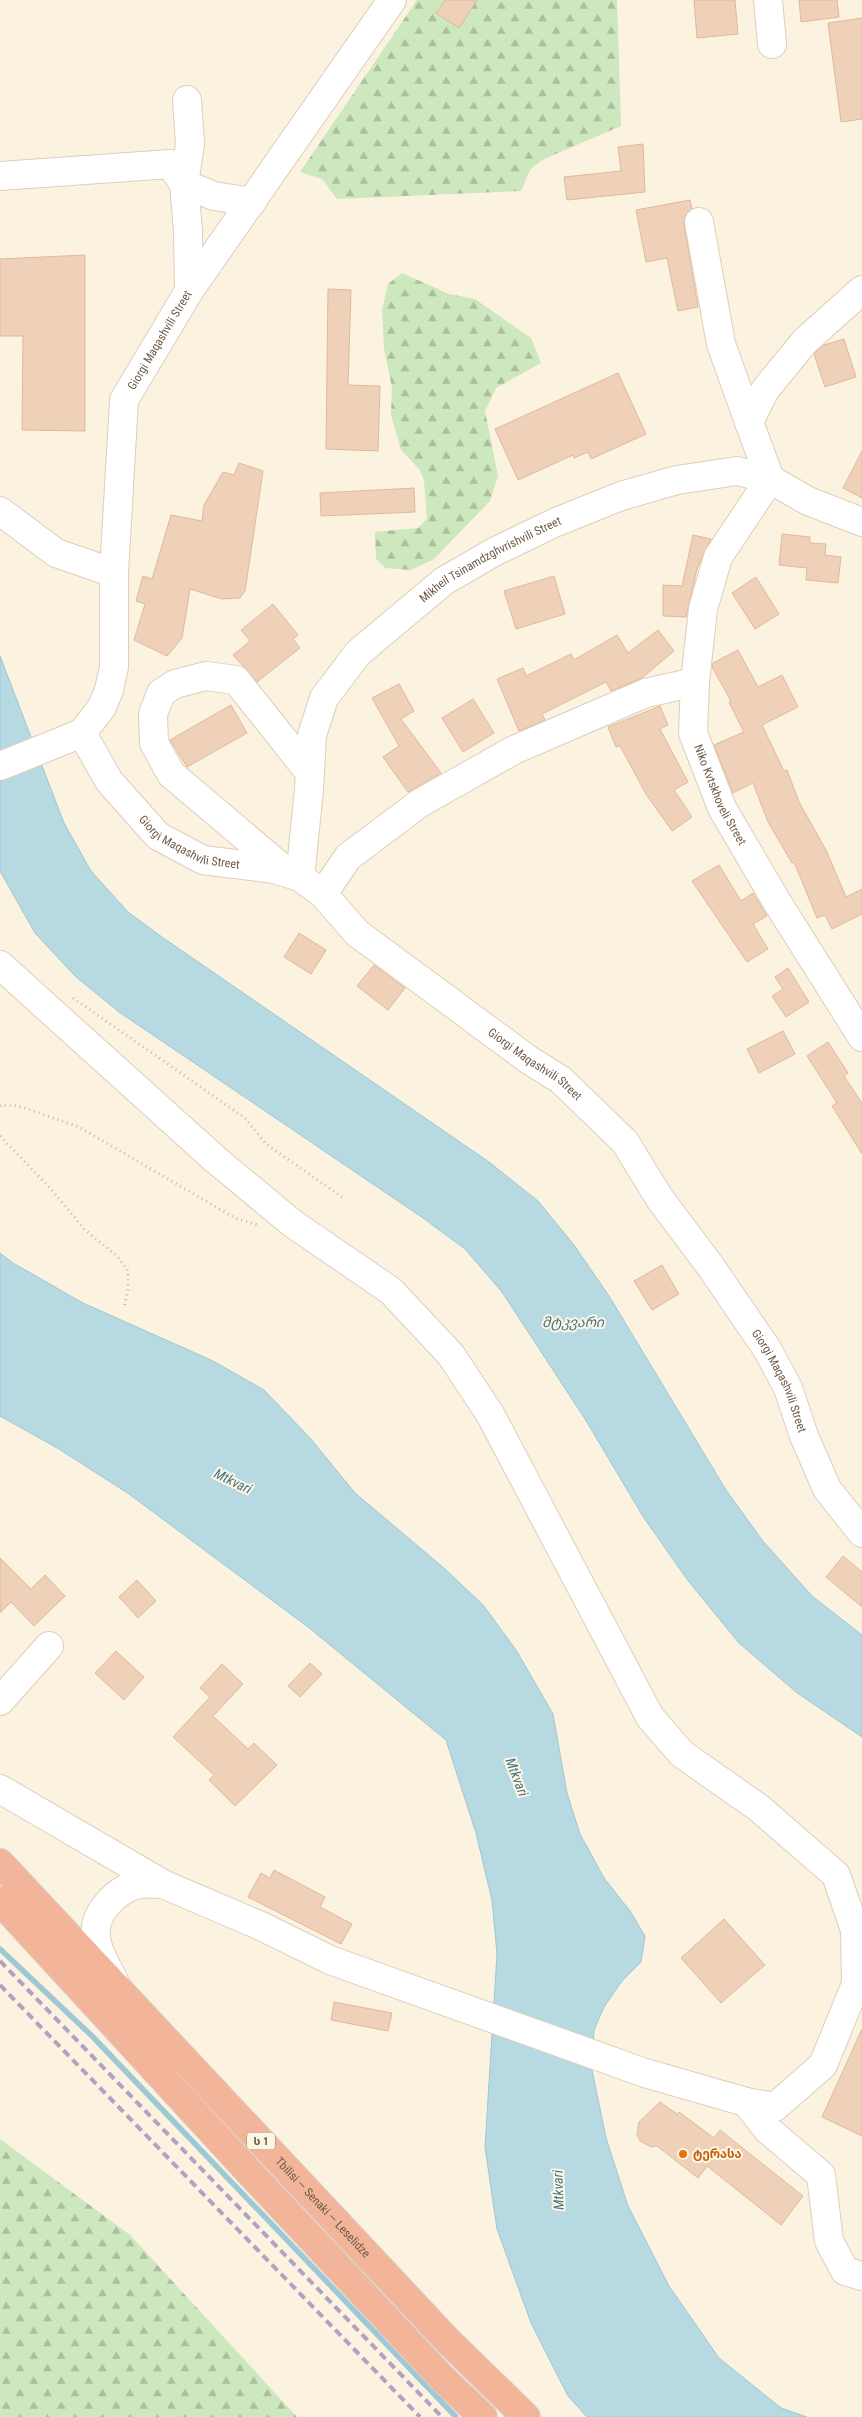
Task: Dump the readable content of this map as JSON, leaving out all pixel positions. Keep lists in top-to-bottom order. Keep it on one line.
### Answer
{"streets":{"highway":["ს 1","Tbilisi — Senaki — Leselidze"],"street":["Giorgi Maqashvili Street","Mikheil Tsinamdzghvrishvili Street","Niko Kvtskhoveli Street"]},"crossings":[["Giorgi Maqashvili Street","Mikheil Tsinamdzghvrishvili Street"],["Mikheil Tsinamdzghvrishvili Street","Niko Kvtskhoveli Street"]],"water":["მტკვარი","Mtkvari"],"places":["ტერასა"]}
